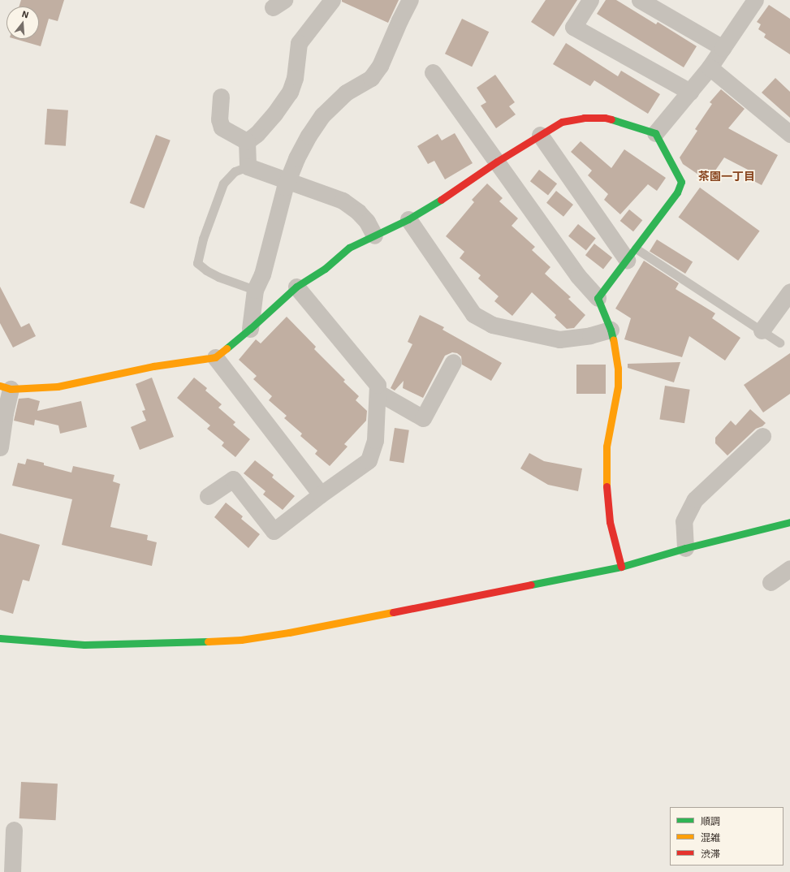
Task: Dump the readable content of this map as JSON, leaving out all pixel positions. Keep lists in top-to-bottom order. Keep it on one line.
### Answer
{"districts":["茶園一丁目"],"legend":["順調","混雑","渋滞"],"north":"top"}
